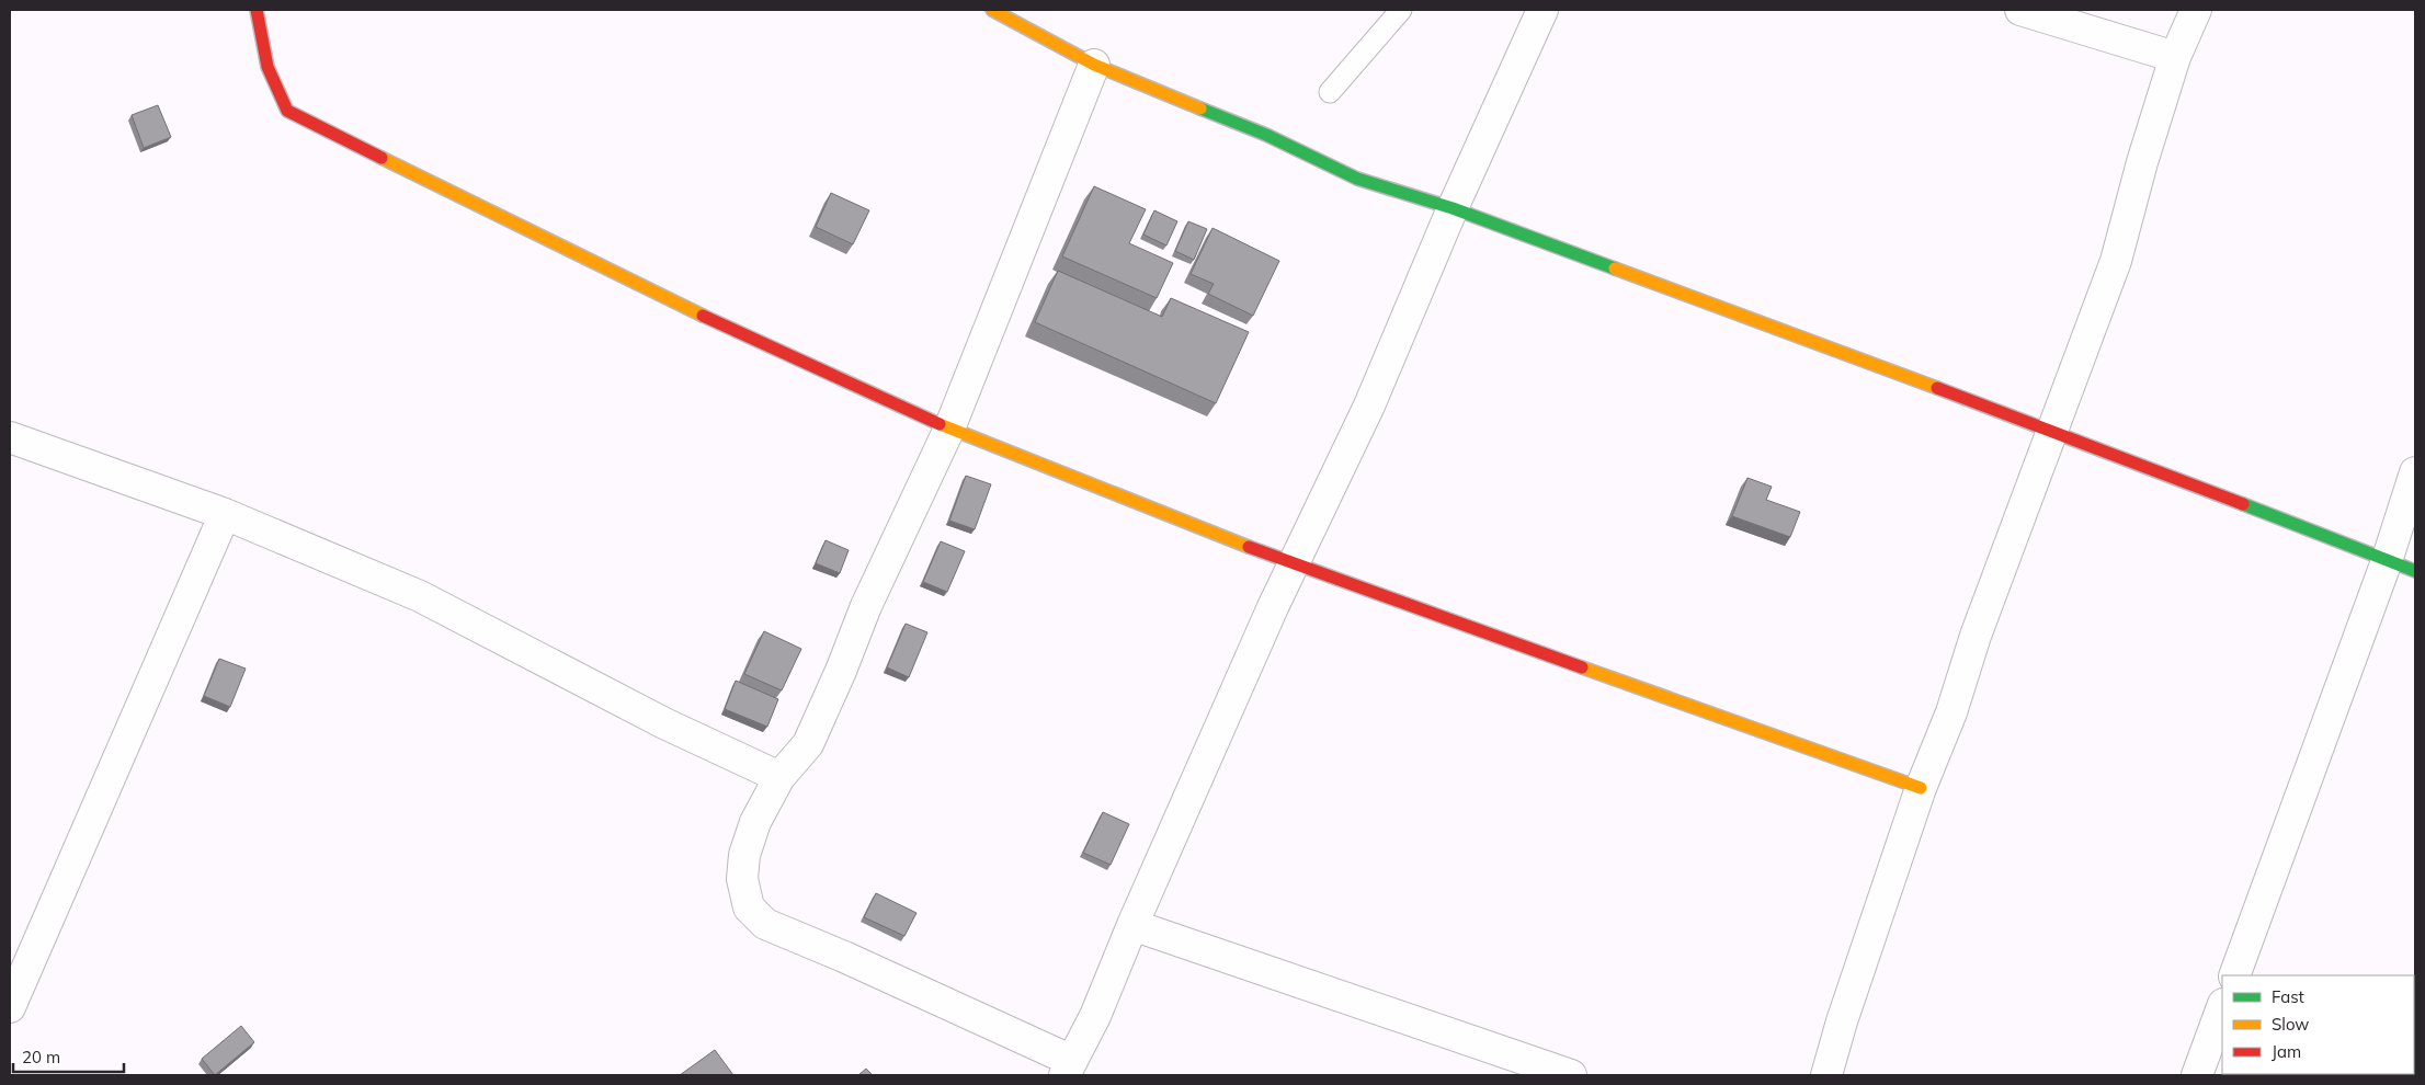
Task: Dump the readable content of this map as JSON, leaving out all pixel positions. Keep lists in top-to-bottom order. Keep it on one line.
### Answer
{"legend":["Fast","Slow","Jam"],"scale_bar":"20 m"}
